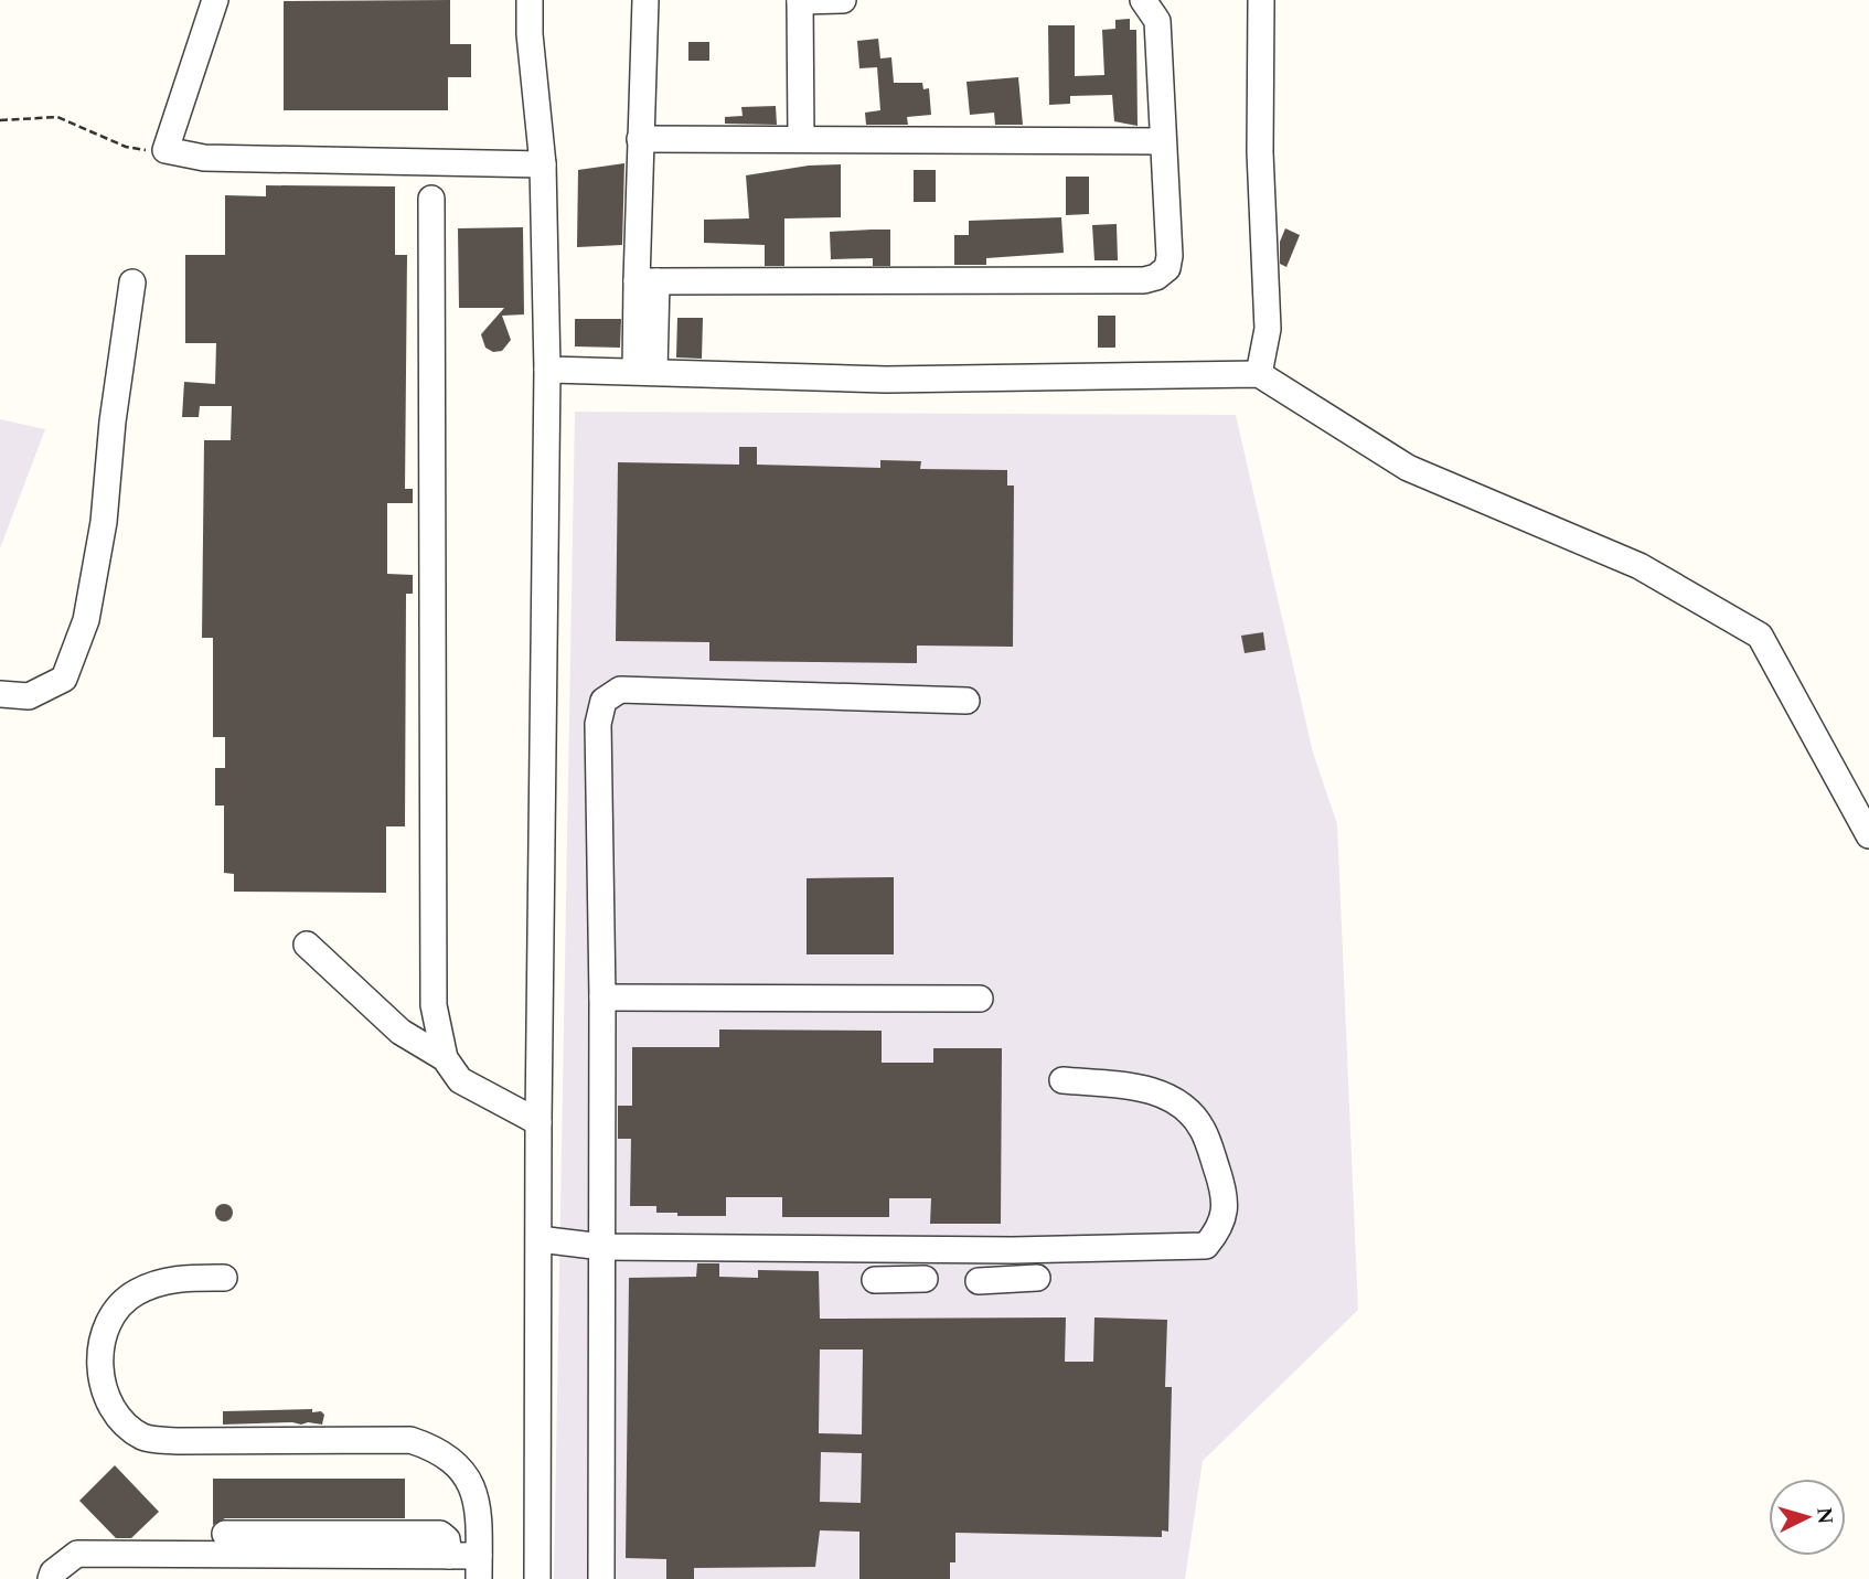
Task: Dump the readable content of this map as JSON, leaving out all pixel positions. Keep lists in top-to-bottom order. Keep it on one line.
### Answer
{"north":"right"}
